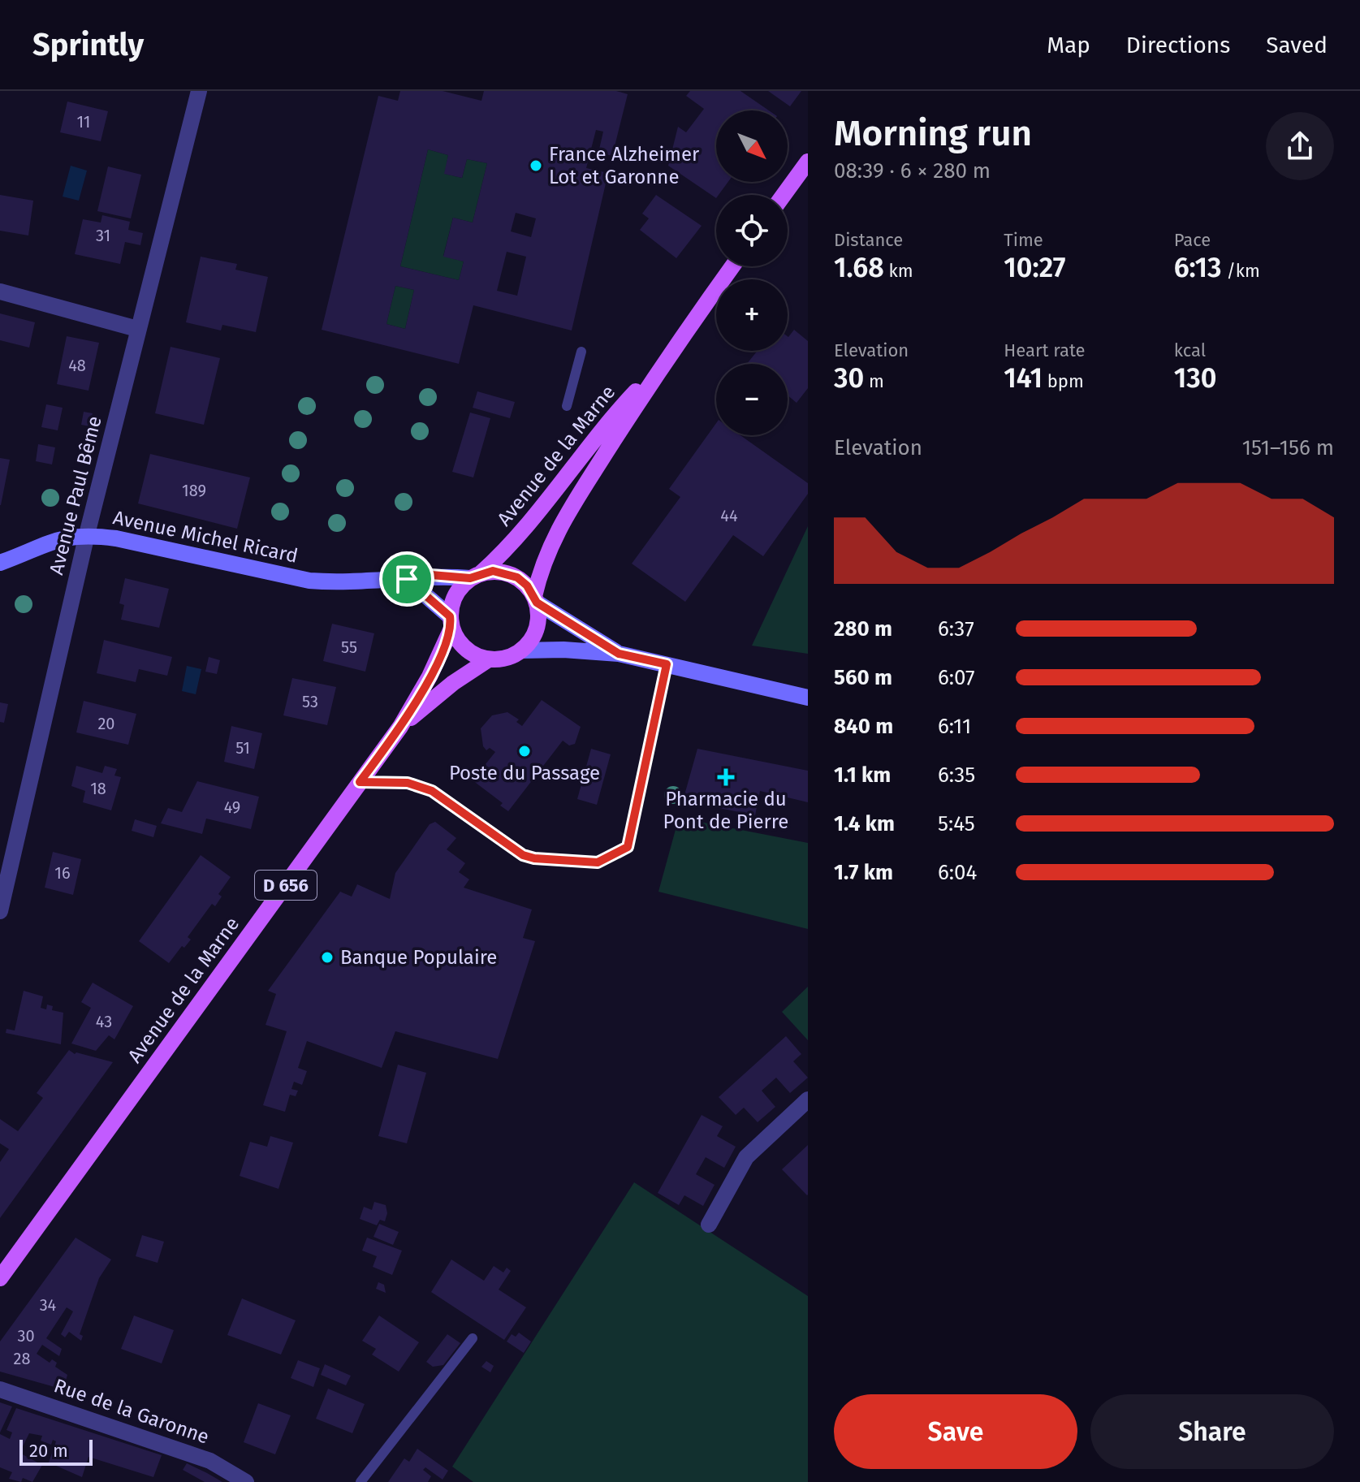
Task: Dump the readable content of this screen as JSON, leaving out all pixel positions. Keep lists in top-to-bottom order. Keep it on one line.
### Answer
{"streets":{"main road":["Avenue de la Marne","D 656"],"street":["Avenue Paul Bême","Avenue Michel Ricard","Rue de la Garonne"]},"crossings":[["Avenue de la Marne","Avenue Michel Ricard"],["Avenue Paul Bême","Avenue Michel Ricard"]],"places":{"other":["France Alzheimer Lot et Garonne","Poste du Passage","Banque Populaire"],"health":["Pharmacie du Pont de Pierre"]},"house_numbers":["11","31","48","189","44","55","53","20","51","18","49","16","43","34","30","28"],"scale_bar":"20 m","north":"bottom right","page":{"header":"Sprintly","nav":["Map","Directions","Saved"],"heading":["Morning run","08:39 · 6 × 280 m"],"map_buttons":["+","−"],"stats":[["Distance","1.68 km"],["Time","10:27"],["Pace","6:13 /km"],["Elevation","30 m"],["Heart rate","141 bpm"],["kcal","130"]],"chart":["Elevation","151–156 m"],"list":[{"name":"280 m","note":"6:37"},{"name":"560 m","note":"6:07"},{"name":"840 m","note":"6:11"},{"name":"1.1 km","note":"6:35"},{"name":"1.4 km","note":"5:45"},{"name":"1.7 km","note":"6:04"}],"buttons":["Save","Share"],"scale":"20 m"}}
